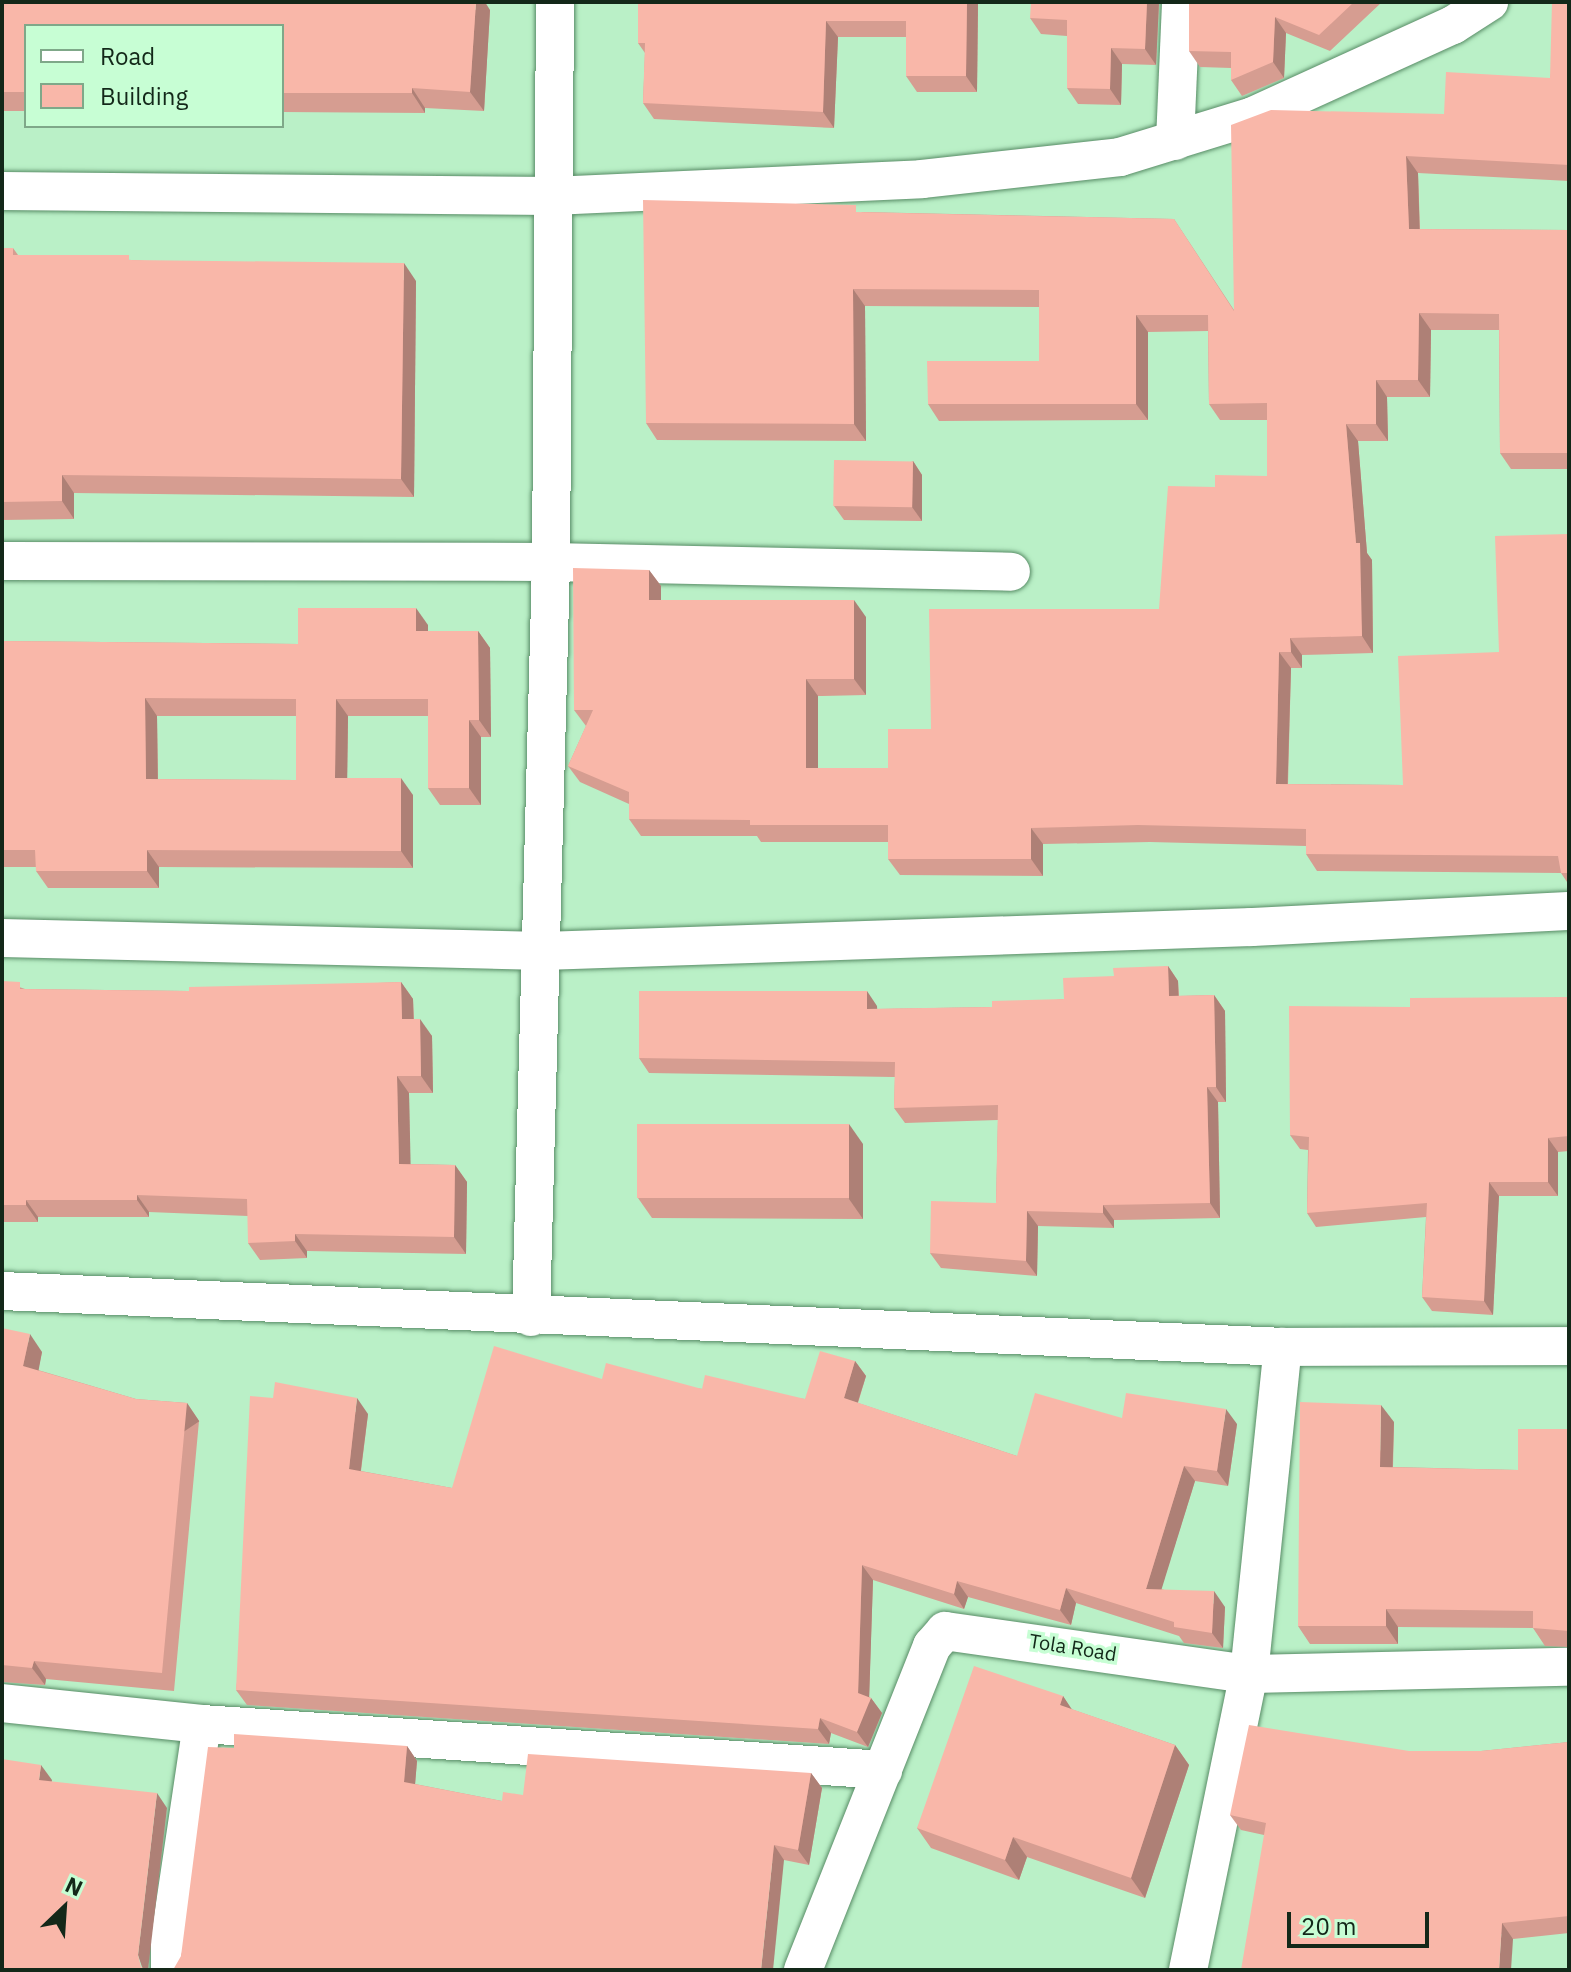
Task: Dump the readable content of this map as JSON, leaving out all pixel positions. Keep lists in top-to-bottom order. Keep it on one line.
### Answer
{"streets":{"street":["Tola Road"]},"legend":["Road","Building"],"scale_bar":"20 m","north":"top right"}
